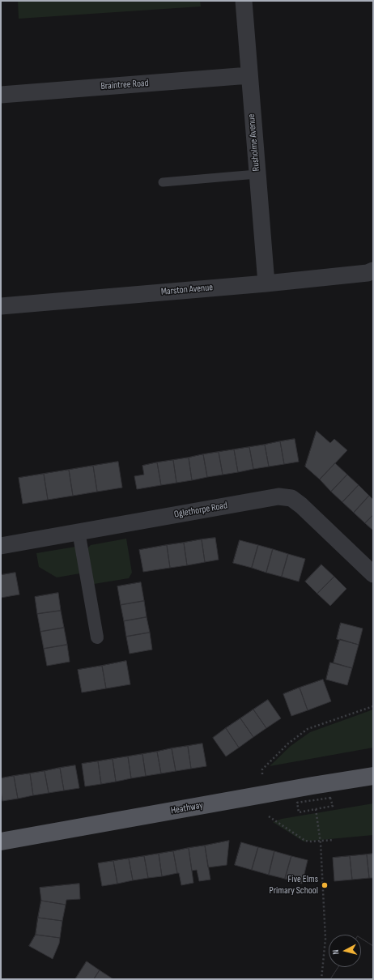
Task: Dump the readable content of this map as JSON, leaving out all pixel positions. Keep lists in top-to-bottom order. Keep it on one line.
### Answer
{"streets":{"main road":["Heathway"],"street":["Braintree Road","Rusholme Avenue","Marston Avenue","Oglethorpe Road"]},"crossings":[["Braintree Road","Rusholme Avenue"],["Rusholme Avenue","Marston Avenue"]],"places":["Five Elms Primary School"],"north":"left"}
